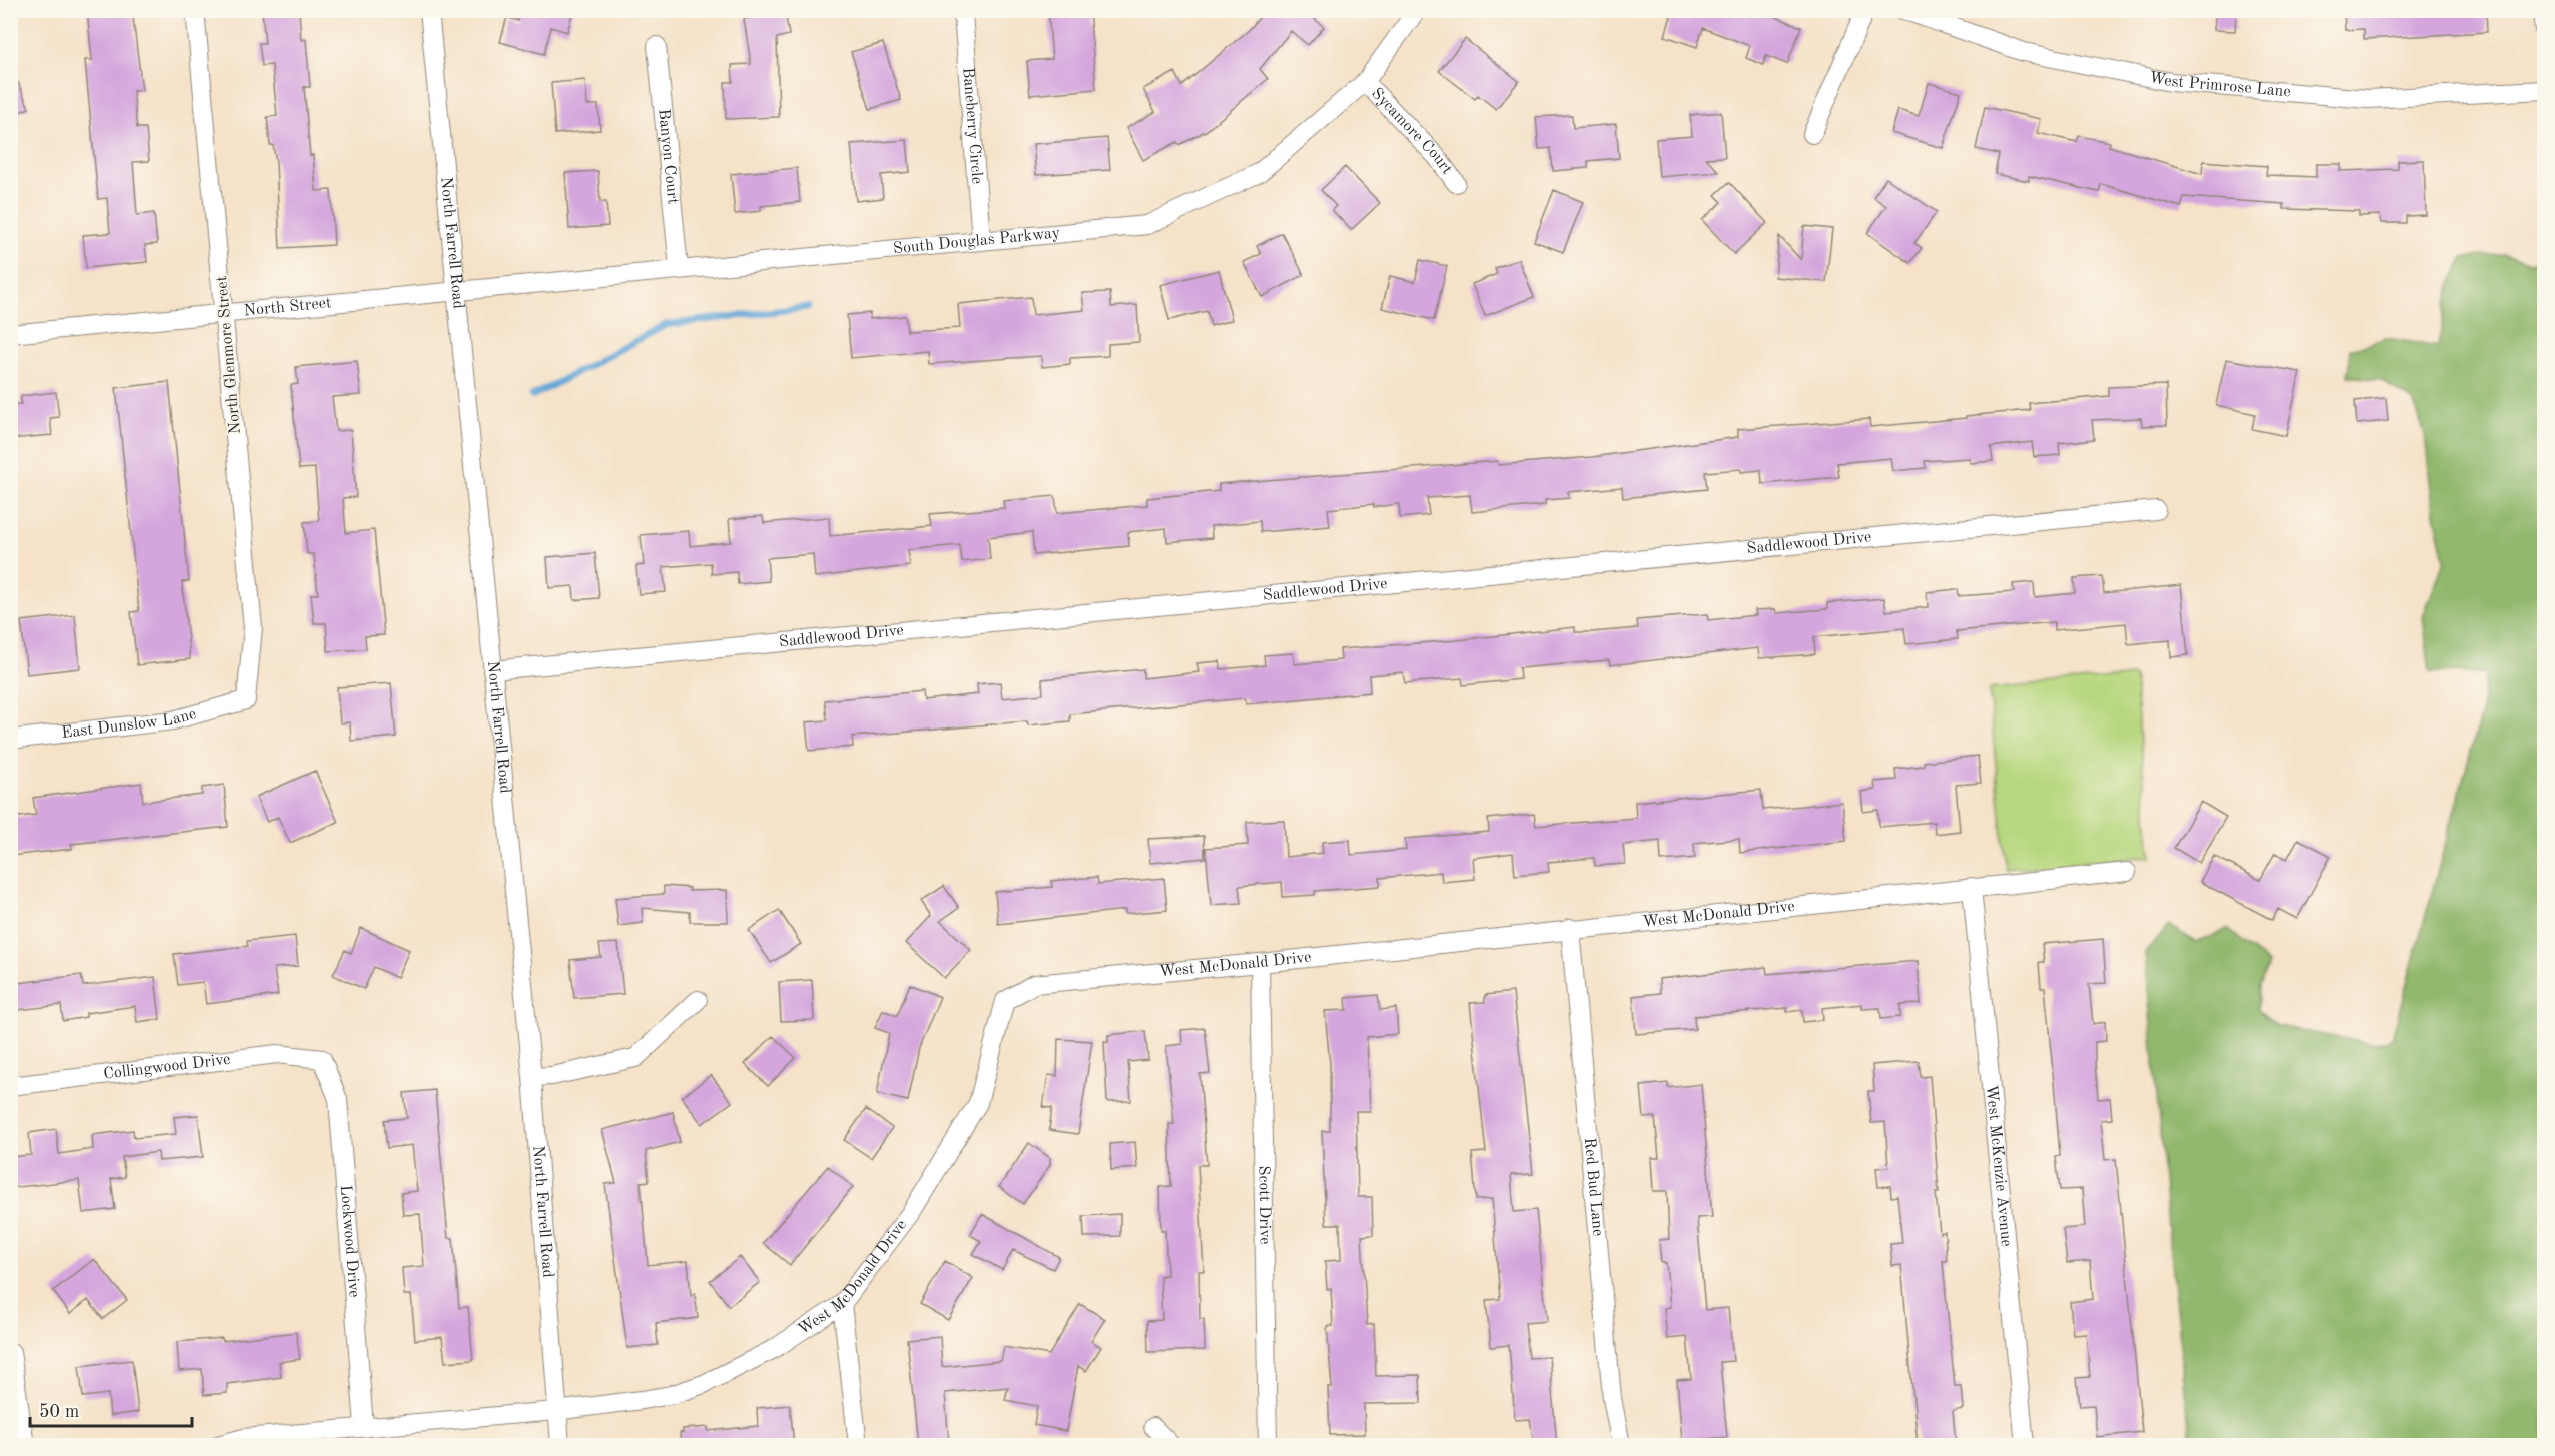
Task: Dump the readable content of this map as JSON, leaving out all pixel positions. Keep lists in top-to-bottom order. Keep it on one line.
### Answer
{"streets":{"street":["West Primrose Lane","Baneberry Circle","Sycamore Court","Banyon Court","South Douglas Parkway","North Farrell Road","North Street","North Glenmore Street","Saddlewood Drive","East Dunslow Lane","West McDonald Drive","Collingwood Drive","West McKenzie Avenue","Red Bud Lane","Scott Drive","Lockwood Drive"]},"crossings":[["Baneberry Circle","South Douglas Parkway"],["Sycamore Court","South Douglas Parkway"],["Banyon Court","South Douglas Parkway"],["South Douglas Parkway","North Farrell Road"],["South Douglas Parkway","North Street"],["North Farrell Road","North Street"],["North Farrell Road","Saddlewood Drive"],["North Farrell Road","West McDonald Drive"],["North Street","North Glenmore Street"],["North Glenmore Street","East Dunslow Lane"],["West McDonald Drive","West McKenzie Avenue"],["West McDonald Drive","Red Bud Lane"],["West McDonald Drive","Scott Drive"],["West McDonald Drive","Lockwood Drive"],["Collingwood Drive","Lockwood Drive"]],"scale_bar":"50 m"}
